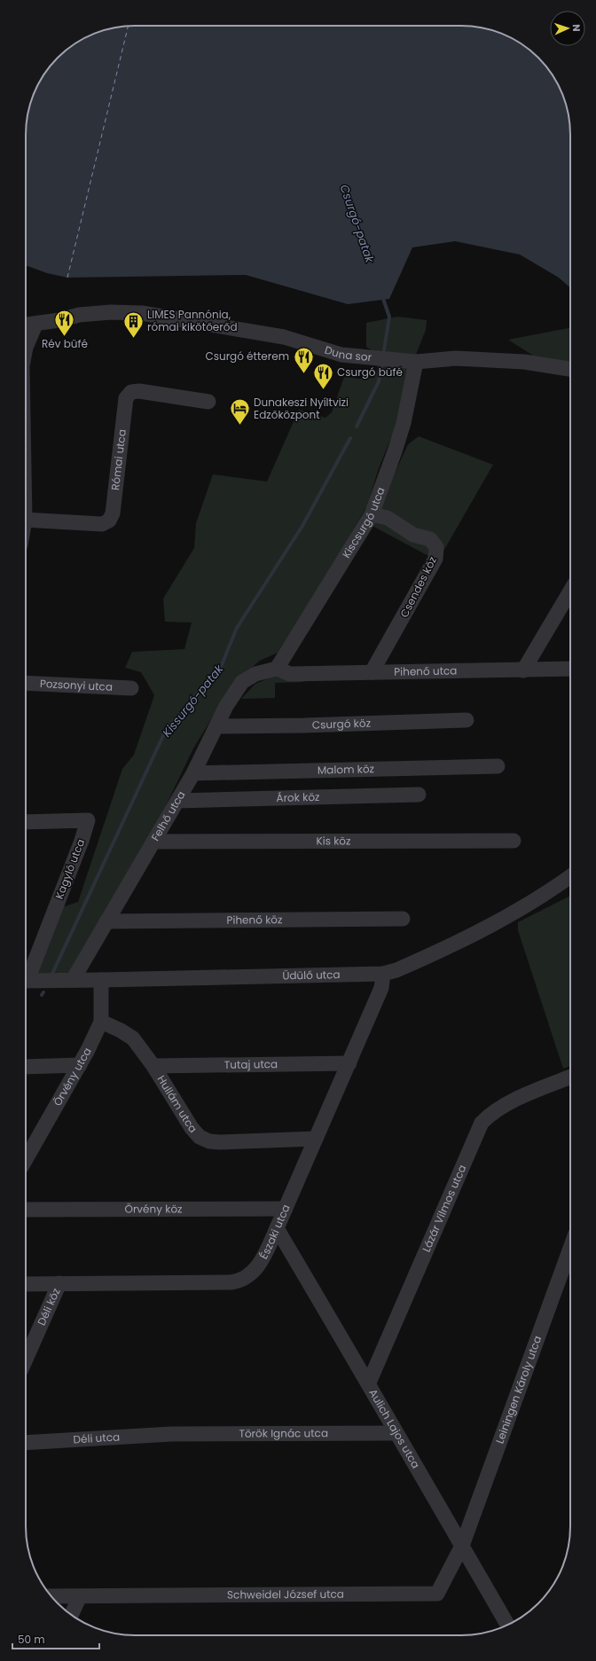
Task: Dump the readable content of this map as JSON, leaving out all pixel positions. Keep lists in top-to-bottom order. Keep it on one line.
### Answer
{"streets":{"street":["Duna sor","Római utca","Kiscsurgó utca","Csendes köz","Pihenő utca","Pozsonyi utca","Csurgó köz","Malom köz","Árok köz","Felhő utca","Kis köz","Kagyló utca","Pihenő köz","Üdülő utca","Tutaj utca","Örvény utca","Hullám utca","Lázár Vilmos utca","Örvény köz","Északi utca","Déli köz","Leiningen Károly utca","Aulich Lajos utca","Török Ignác utca","Déli utca","Schweidel József utca"]},"crossings":[["Duna sor","Kiscsurgó utca"],["Kiscsurgó utca","Csendes köz"],["Kiscsurgó utca","Pihenő utca"],["Kiscsurgó utca","Felhő utca"],["Csendes köz","Pihenő utca"],["Pihenő utca","Felhő utca"],["Csurgó köz","Felhő utca"],["Malom köz","Felhő utca"],["Árok köz","Felhő utca"],["Felhő utca","Kis köz"],["Felhő utca","Pihenő köz"],["Felhő utca","Üdülő utca"],["Üdülő utca","Örvény utca"],["Üdülő utca","Északi utca"],["Tutaj utca","Hullám utca"],["Tutaj utca","Északi utca"],["Örvény utca","Hullám utca"],["Hullám utca","Északi utca"],["Lázár Vilmos utca","Aulich Lajos utca"],["Örvény köz","Északi utca"],["Északi utca","Déli köz"],["Északi utca","Aulich Lajos utca"],["Leiningen Károly utca","Aulich Lajos utca"],["Leiningen Károly utca","Schweidel József utca"],["Aulich Lajos utca","Török Ignác utca"],["Aulich Lajos utca","Schweidel József utca"],["Török Ignác utca","Déli utca"]],"water":["Csurgó-patak","Kissurgó-patak"],"places":{"restaurant":["Rév büfé","Csurgó étterem","Csurgó büfé"],"building":["LIMES Pannónia, római kikötőerőd"],"hotel":["Dunakeszi Nyíltvizi Edzőközpont"]},"scale_bar":"50 m","north":"right"}
